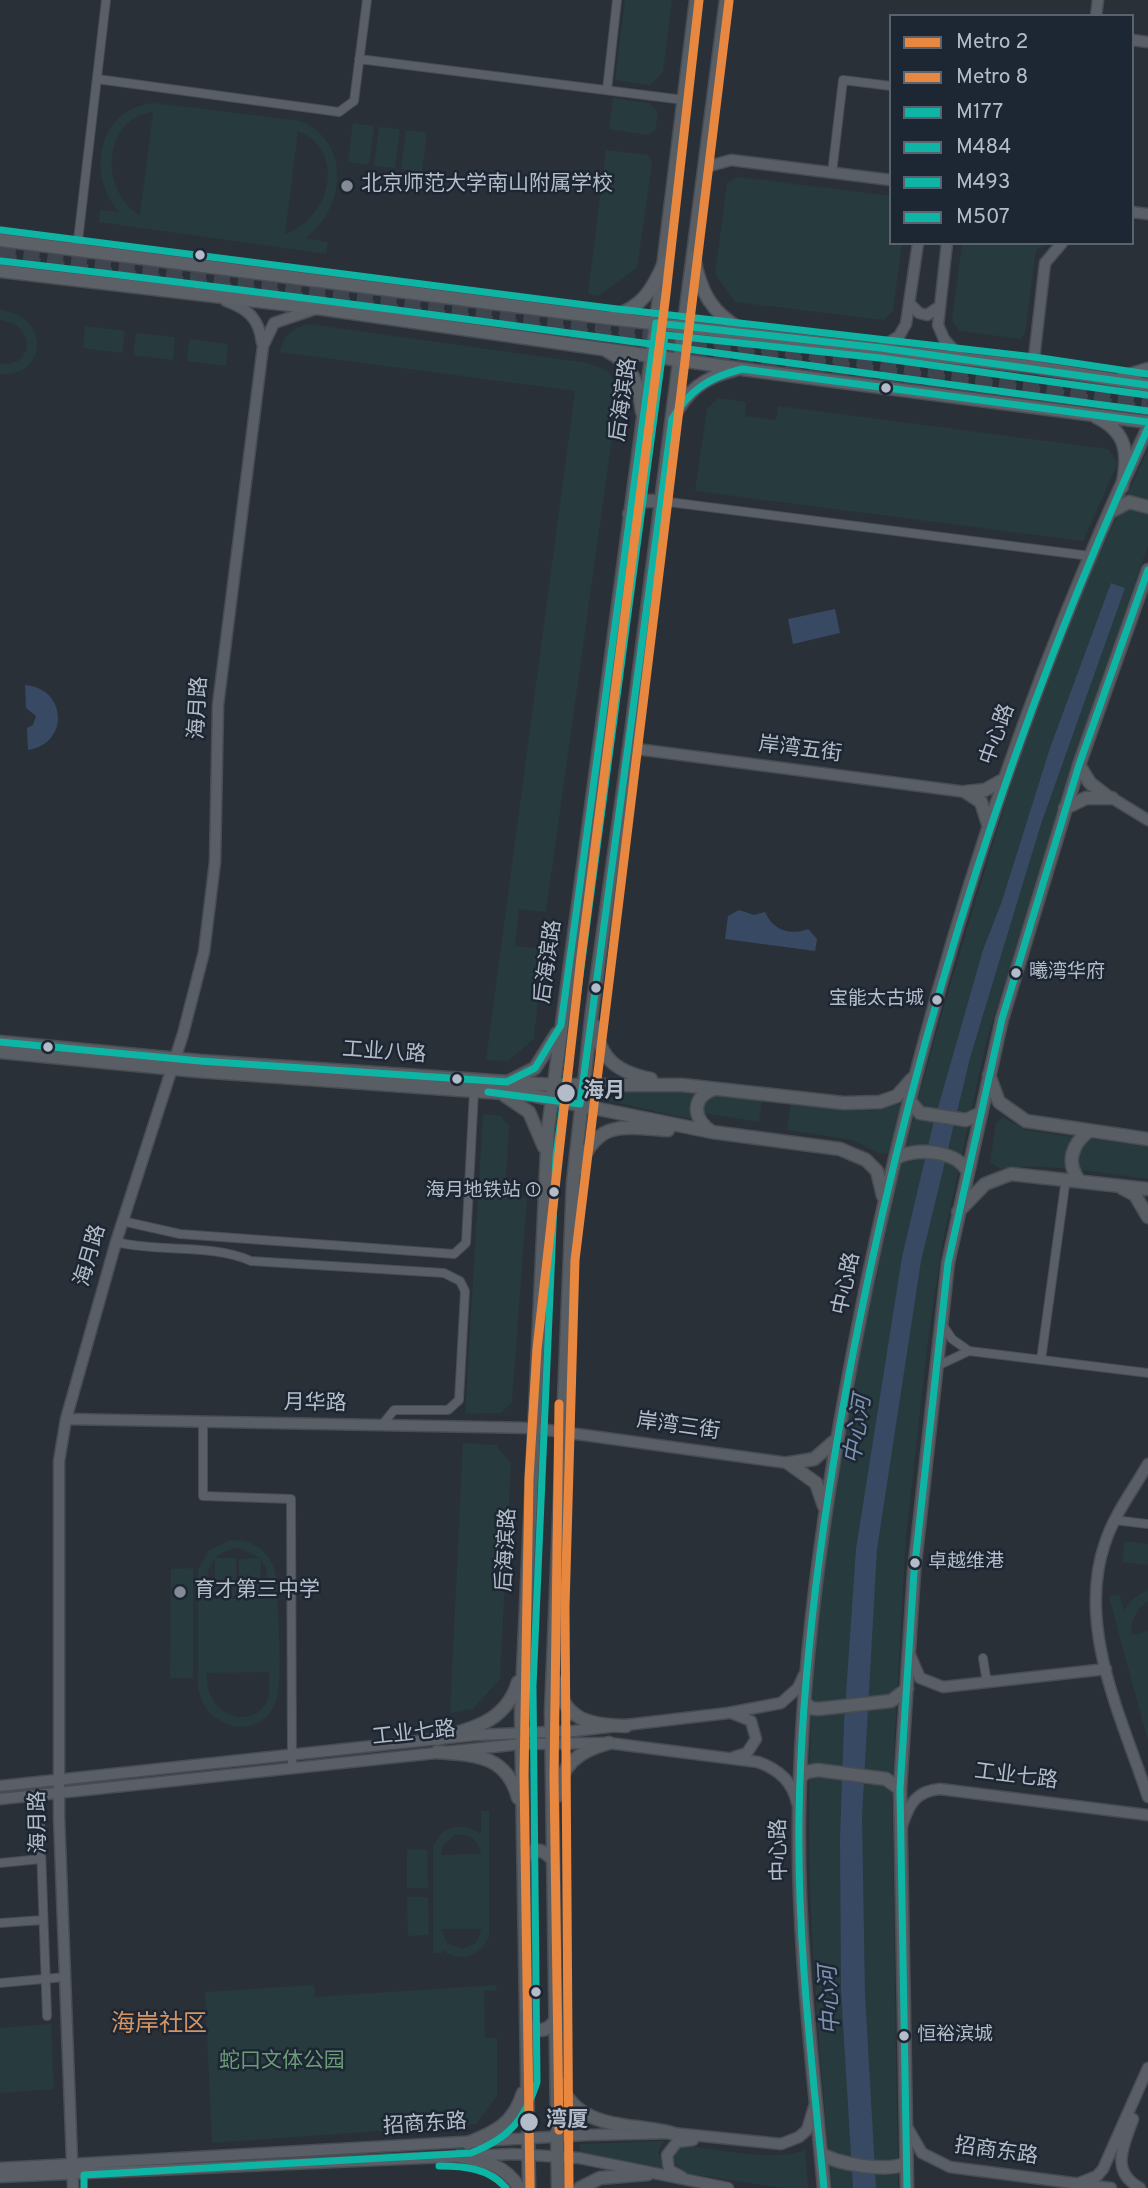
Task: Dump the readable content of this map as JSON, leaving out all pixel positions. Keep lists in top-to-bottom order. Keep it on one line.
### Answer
{"streets":{"main road":["后海滨路","中心路","工业八路"],"street":["海月路","岸湾五街","月华路","岸湾三街","工业七路","招商东路"]},"crossings":[["后海滨路","工业八路"],["后海滨路","月华路"],["后海滨路","工业七路"],["后海滨路","招商东路"],["海月路","工业八路"],["海月路","月华路"],["海月路","工业七路"],["海月路","招商东路"],["中心路","工业八路"],["中心路","工业七路"],["中心路","招商东路"],["月华路","岸湾三街"]],"districts":["海岸社区"],"water":["中心河"],"parks":["蛇口文体公园"],"places":["北京师范大学南山附属学校","曦湾华府","宝能太古城","海月","海月地铁站 ①","卓越维港","育才第三中学","恒裕滨城","湾厦"],"lines":["metro line 2","metro line 8","transit line M507","transit line M177","transit line M493","transit line M484"],"legend":["Metro 2","Metro 8","M177","M484","M493","M507"]}
